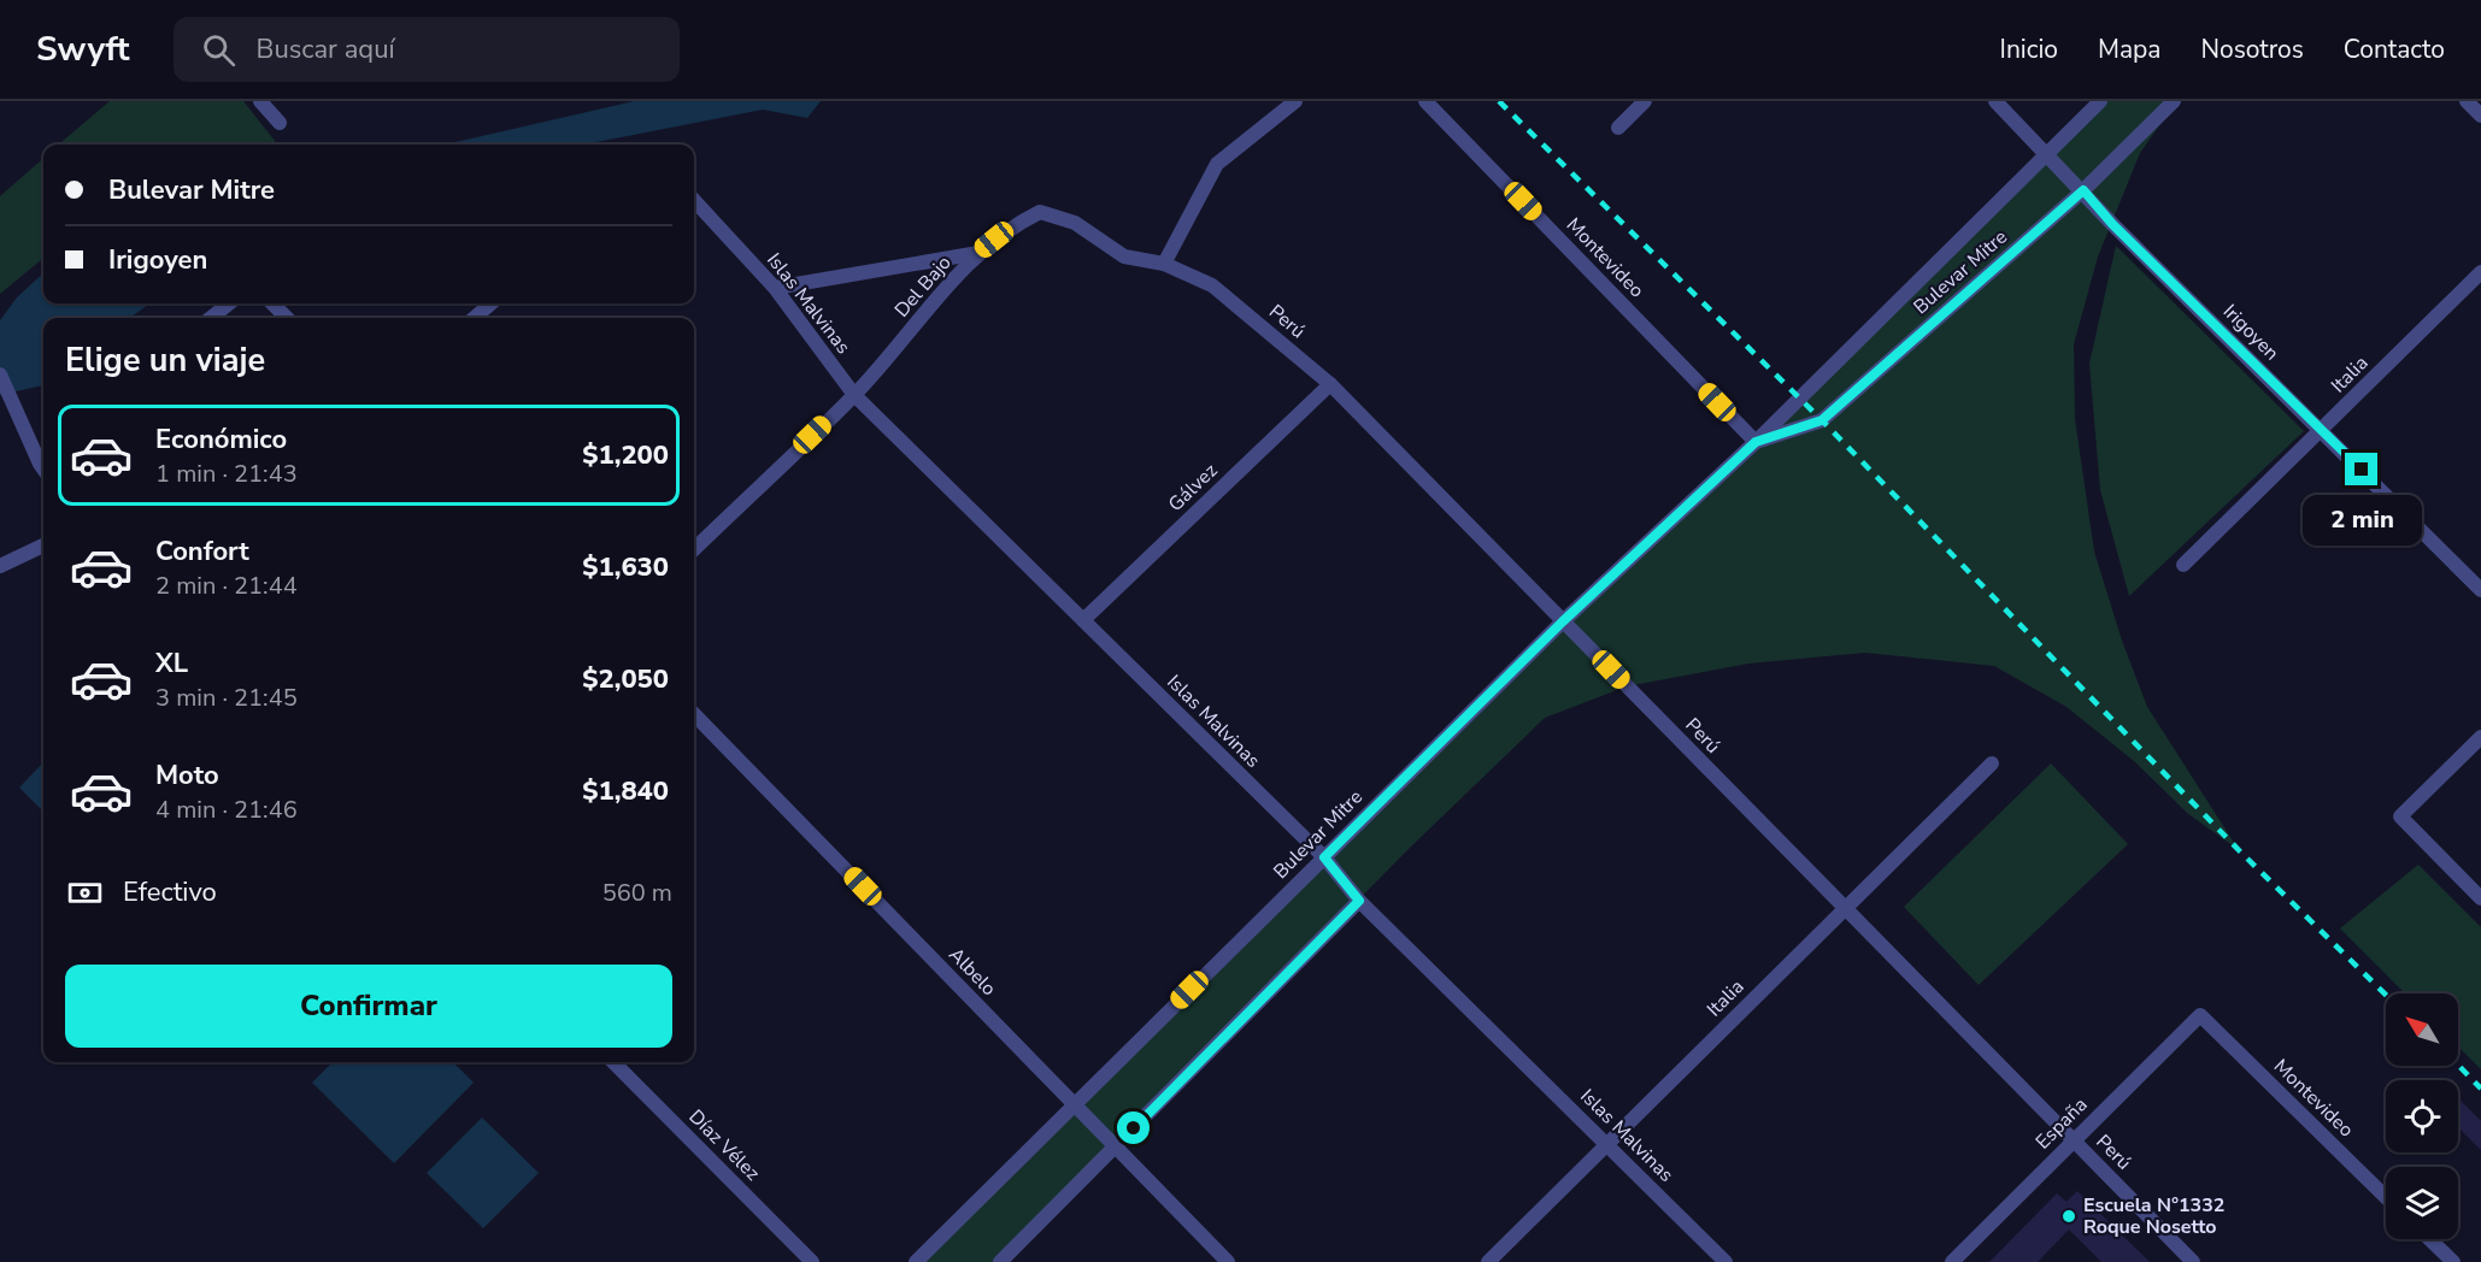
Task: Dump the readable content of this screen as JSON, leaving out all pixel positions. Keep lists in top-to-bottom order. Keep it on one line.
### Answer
{"streets":{"street":["Montevideo","Bulevar Mitre","Del Bajo","Islas Malvinas","Perú","Irigoyen","Italia","Gálvez","Albelo","España","Díaz Vélez"]},"crossings":[["Montevideo","Bulevar Mitre"],["Montevideo","España"],["Bulevar Mitre","Islas Malvinas"],["Bulevar Mitre","Perú"],["Bulevar Mitre","Irigoyen"],["Bulevar Mitre","Albelo"],["Del Bajo","Islas Malvinas"],["Del Bajo","Perú"],["Islas Malvinas","Italia"],["Islas Malvinas","Gálvez"],["Perú","Italia"],["Perú","Gálvez"],["Perú","España"],["Irigoyen","Italia"]],"places":["Escuela N°1332 Roque Nosetto"],"north":"top left","page":{"header":"Swyft","search":"Buscar aquí","nav":["Inicio","Mapa","Nosotros","Contacto"],"banner":["Bulevar Mitre","Irigoyen"],"heading":"Elige un viaje","list":[{"name":"Económico","note":"1 min · 21:43","value":"$1,200"},{"name":"Confort","note":"2 min · 21:44","value":"$1,630"},{"name":"XL","note":"3 min · 21:45","value":"$2,050"},{"name":"Moto","note":"4 min · 21:46","value":"$1,840"}],"bubble":"2 min","pay":["Efectivo","560 m"],"buttons":"Confirmar"}}
